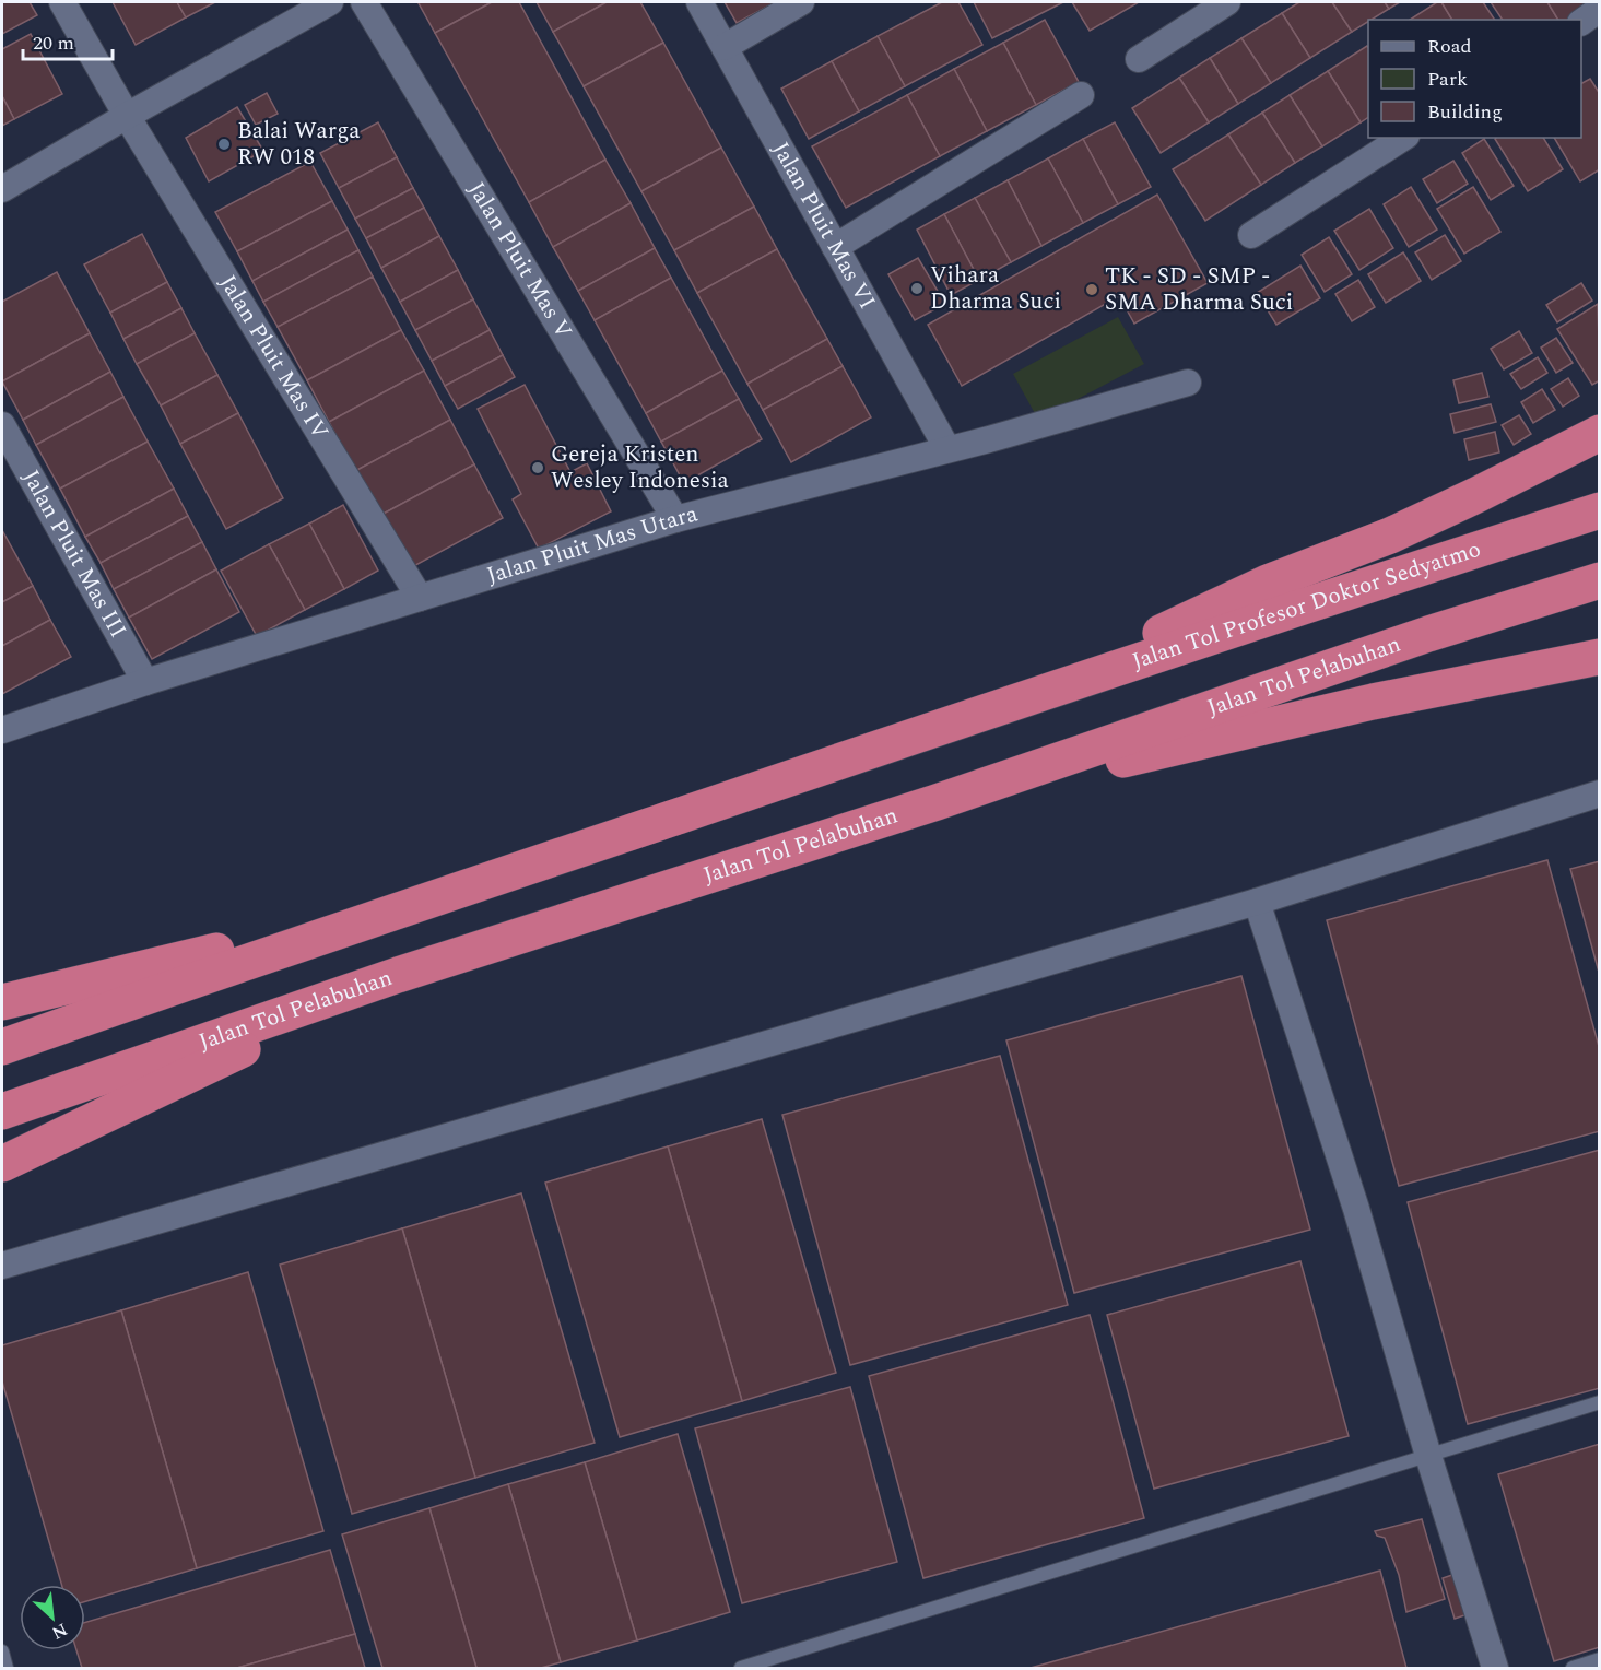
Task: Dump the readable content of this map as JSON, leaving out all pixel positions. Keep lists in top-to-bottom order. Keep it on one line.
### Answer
{"streets":{"highway":["Jalan Tol Profesor Doktor Sedyatmo","Jalan Tol Pelabuhan"],"street":["Jalan Pluit Mas VI","Jalan Pluit Mas V","Jalan Pluit Mas IV","Jalan Pluit Mas Utara","Jalan Pluit Mas III"]},"crossings":[["Jalan Pluit Mas VI","Jalan Pluit Mas Utara"],["Jalan Pluit Mas V","Jalan Pluit Mas Utara"],["Jalan Pluit Mas IV","Jalan Pluit Mas Utara"],["Jalan Pluit Mas Utara","Jalan Pluit Mas III"]],"places":["Balai Warga RW 018","Vihara Dharma Suci","TK - SD - SMP - SMA Dharma Suci","Gereja Kristen Wesley Indonesia"],"legend":["Road","Park","Building"],"scale_bar":"20 m","north":"bottom right"}
